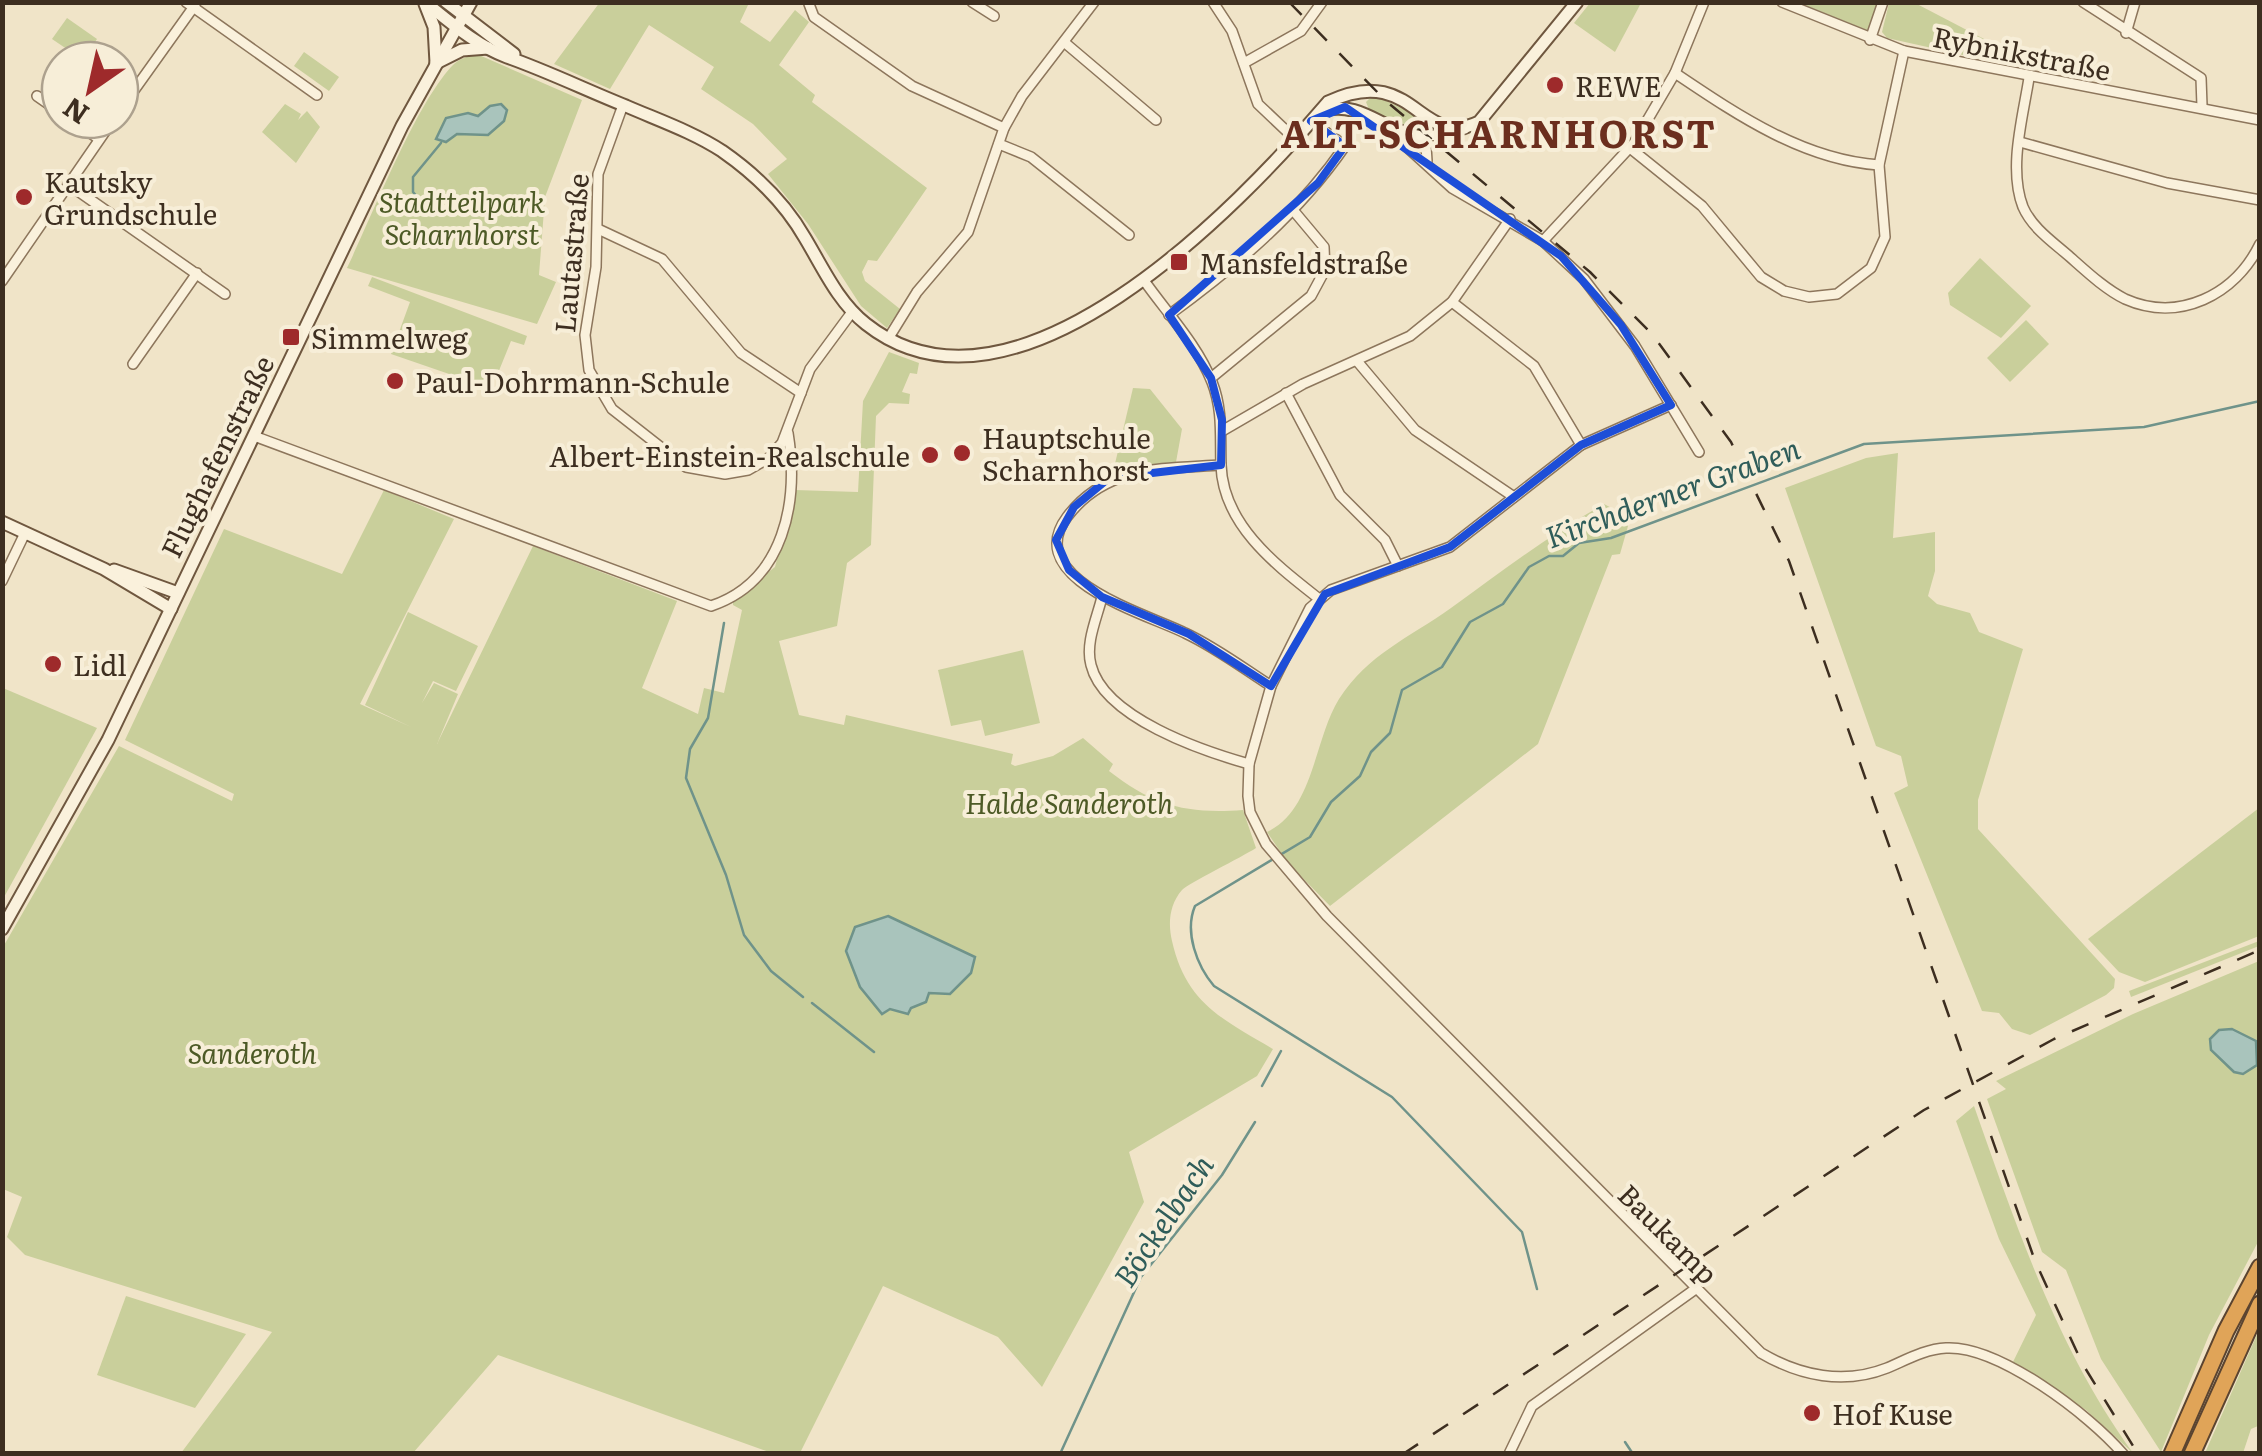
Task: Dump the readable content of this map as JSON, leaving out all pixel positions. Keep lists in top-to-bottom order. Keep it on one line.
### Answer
{"streets":{"street":["Rybnikstraße","Lautastraße","Flughafenstraße","Baukamp"]},"districts":["ALT-SCHARNHORST"],"water":["Kirchderner Graben","Böckelbach"],"parks":["Stadtteilpark Scharnhorst","Halde Sanderoth","Sanderoth"],"places":{"other":["REWE","Kautsky Grundschule","Paul-Dohrmann-Schule","Hauptschule Scharnhorst","Albert-Einstein-Realschule","Lidl","Hof Kuse"],"transit":["Mansfeldstraße","Simmelweg"]},"north":"bottom left"}
